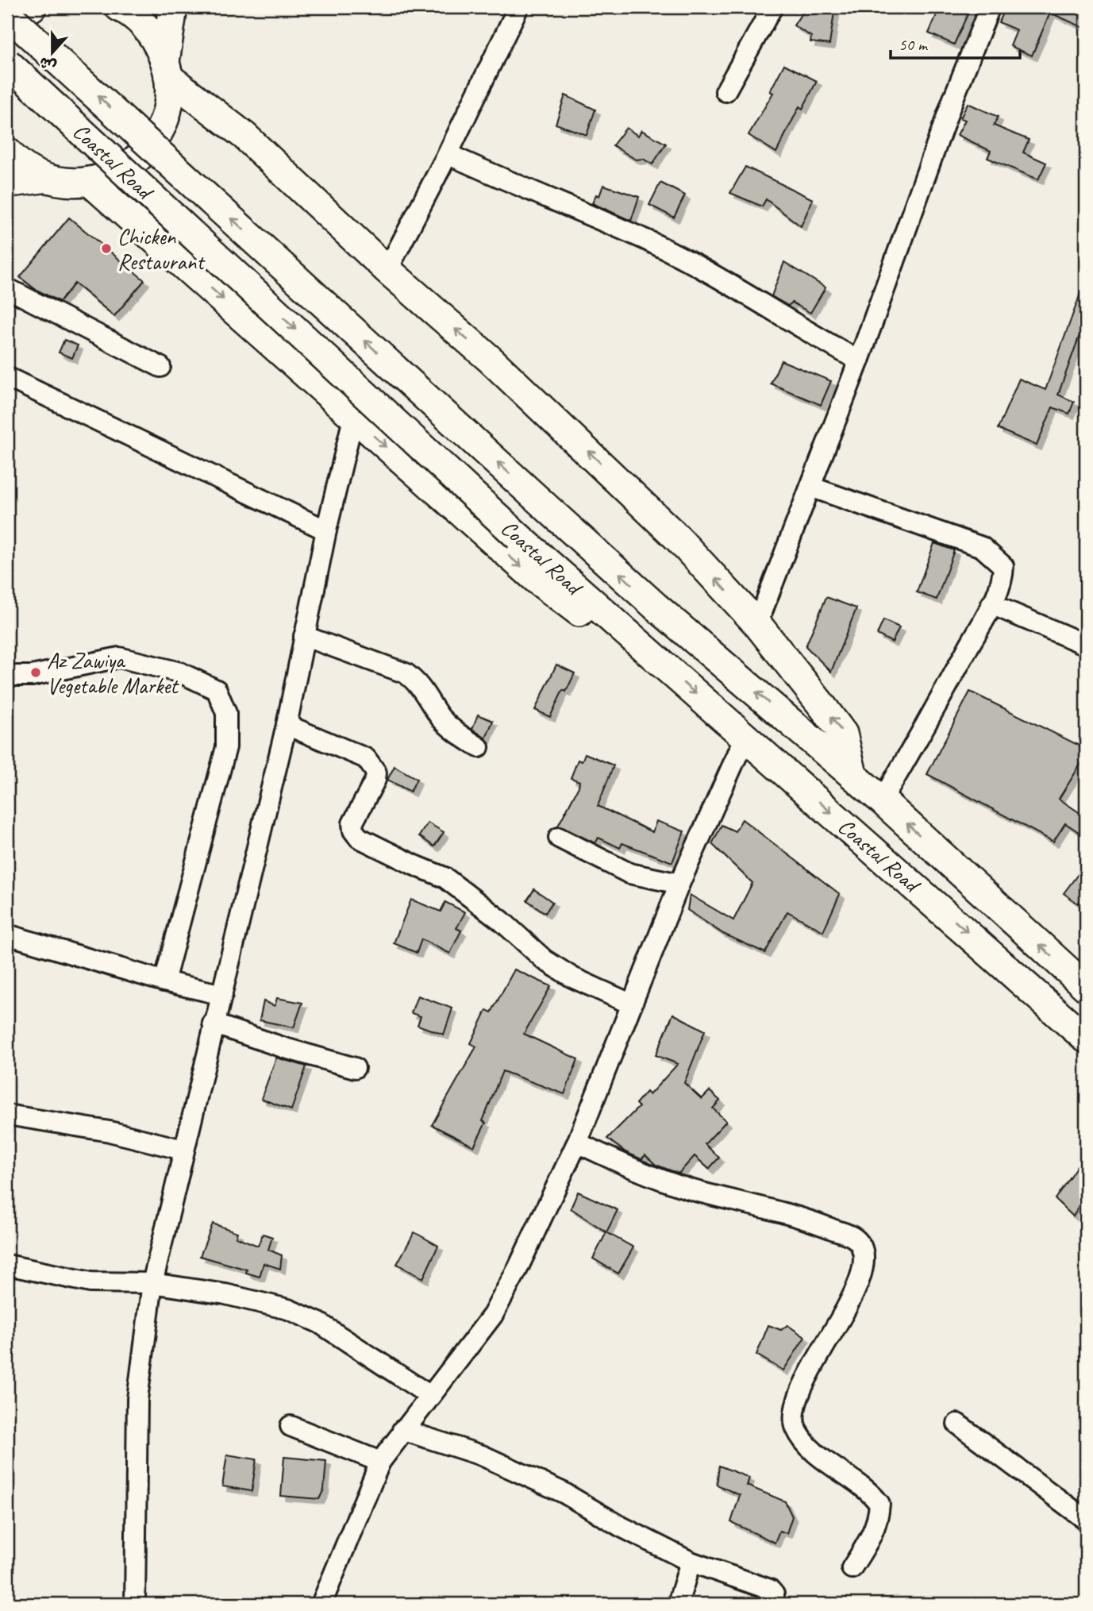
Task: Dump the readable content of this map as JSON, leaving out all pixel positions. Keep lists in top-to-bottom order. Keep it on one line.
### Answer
{"streets":{"highway":["Coastal Road"]},"places":["Chicken Restaurant","Az Zawiya Vegetable Market"],"scale_bar":"50 m","north":"bottom"}
